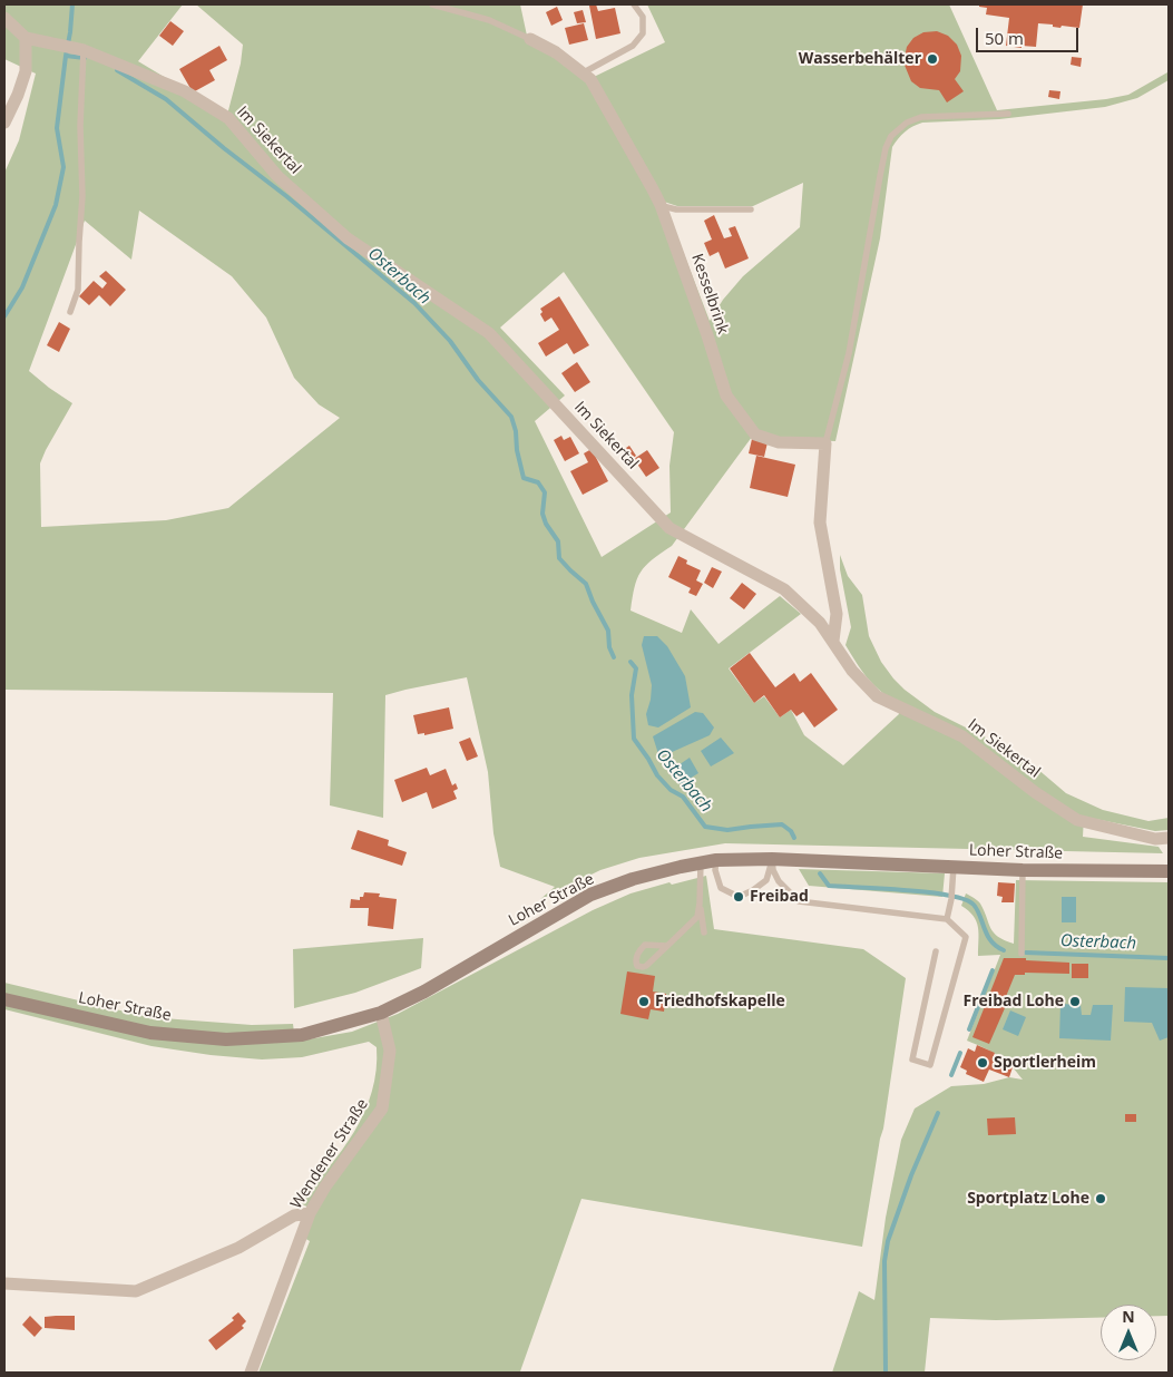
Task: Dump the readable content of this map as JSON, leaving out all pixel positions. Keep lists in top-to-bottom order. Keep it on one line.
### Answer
{"streets":{"street":["Im Siekertal","Kesselbrink","Loher Straße","Wendener Straße"]},"crossings":[["Loher Straße","Wendener Straße"]],"water":["Osterbach"],"places":["Wasserbehälter","Freibad","Friedhofskapelle","Freibad Lohe","Sportlerheim","Sportplatz Lohe"],"scale_bar":"50 m","north":"top"}
